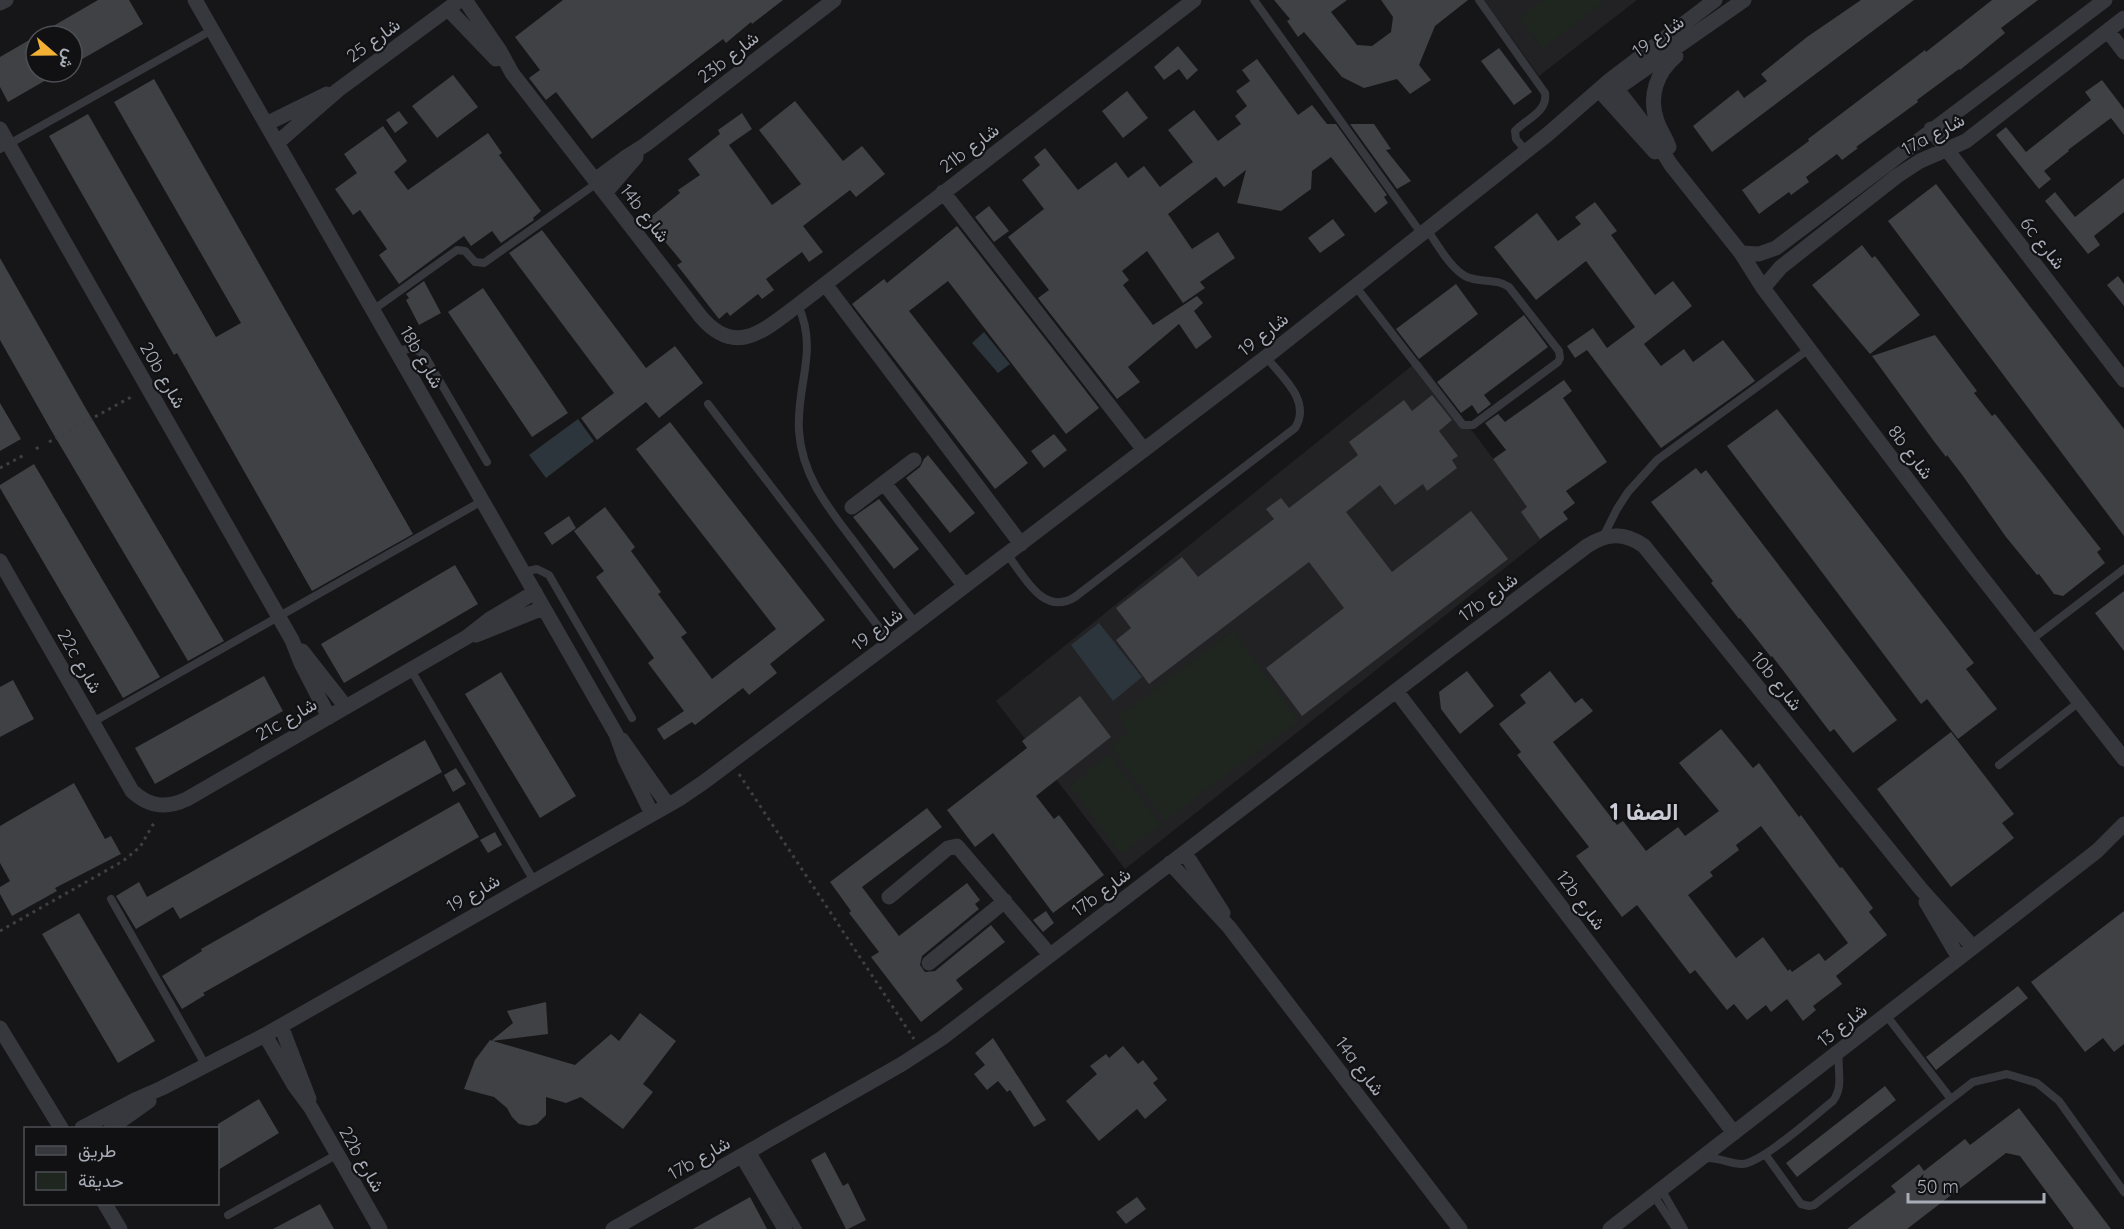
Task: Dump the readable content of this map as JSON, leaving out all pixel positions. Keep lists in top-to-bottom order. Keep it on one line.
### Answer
{"streets":{"street":["شارع 19","شارع 25","23b شارع","17a شارع","21b شارع","14b شارع","6c شارع","18b شارع","20b شارع","8b شارع","17b شارع","22c شارع","10b شارع","21c شارع","12b شارع","شارع 13","14a شارع","22b شارع"]},"crossings":[["شارع 19","18b شارع"],["شارع 19","8b شارع"],["شارع 19","22b شارع"],["شارع 25","14b شارع"],["شارع 25","18b شارع"],["23b شارع","14b شارع"],["17a شارع","6c شارع"],["17a شارع","8b شارع"],["21b شارع","14b شارع"],["18b شارع","21c شارع"],["20b شارع","21c شارع"],["17b شارع","10b شارع"],["17b شارع","12b شارع"],["17b شارع","14a شارع"],["22c شارع","21c شارع"],["10b شارع","شارع 13"],["12b شارع","شارع 13"]],"districts":["الصفا 1"],"legend":["طريق","حديقة"],"scale_bar":"50 m","north":"right"}
